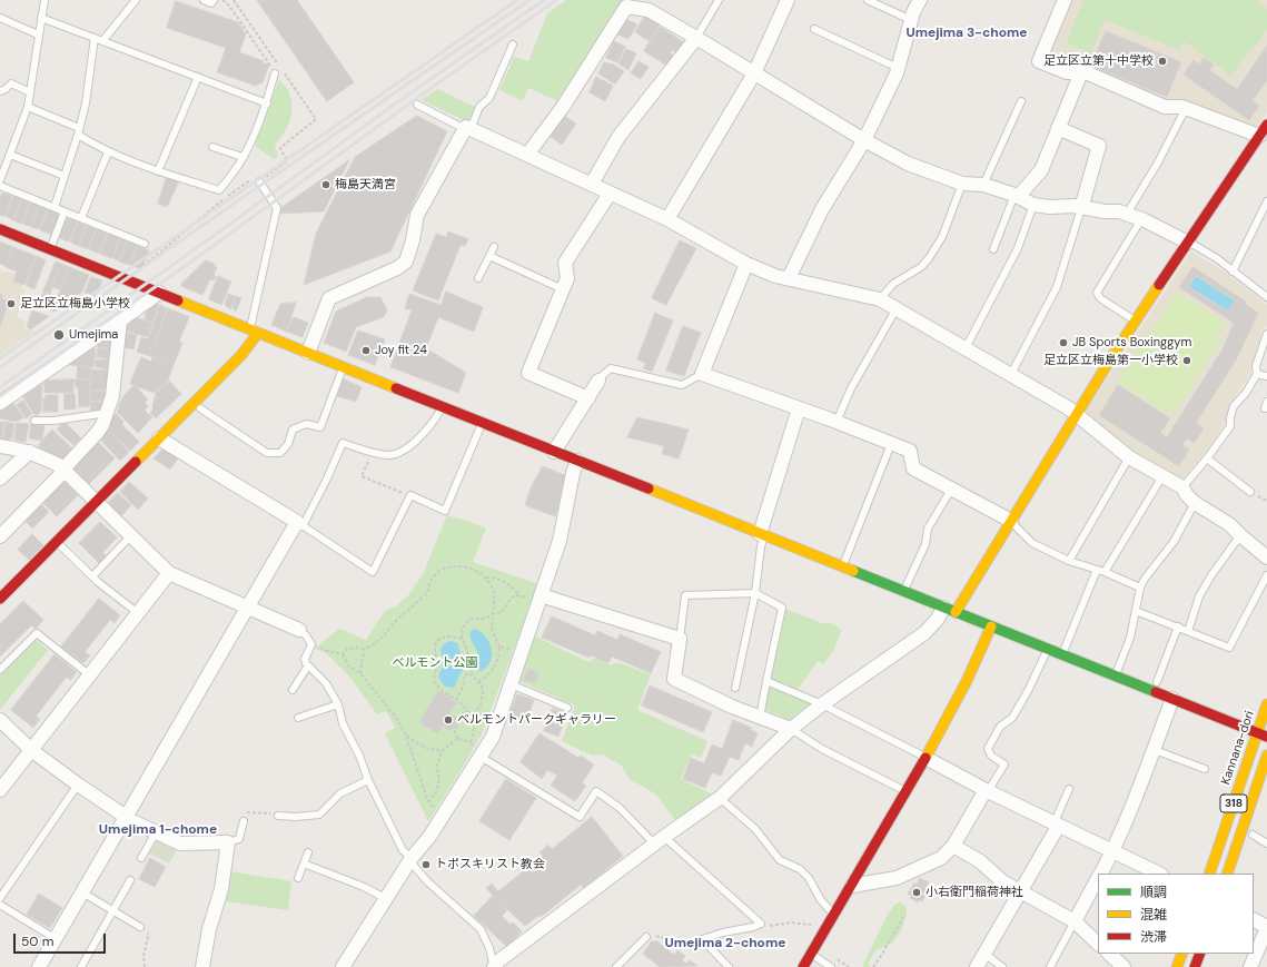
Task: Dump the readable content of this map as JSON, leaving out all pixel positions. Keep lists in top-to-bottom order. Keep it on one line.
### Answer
{"streets":{"street":["Kannana-dori","318"]},"districts":["Umejima 3-chome","Umejima 1-chome","Umejima 2-chome"],"parks":["ベルモント公園"],"places":["足立区立第十中学校","梅島天満宮","足立区立梅島小学校","Umejima","JB Sports Boxinggym","Joy fit 24","足立区立梅島第一小学校","ベルモントパークギャラリー","トポスキリスト教会","小右衛門稲荷神社"],"legend":["順調","混雑","渋滞"],"scale_bar":"50 m"}
